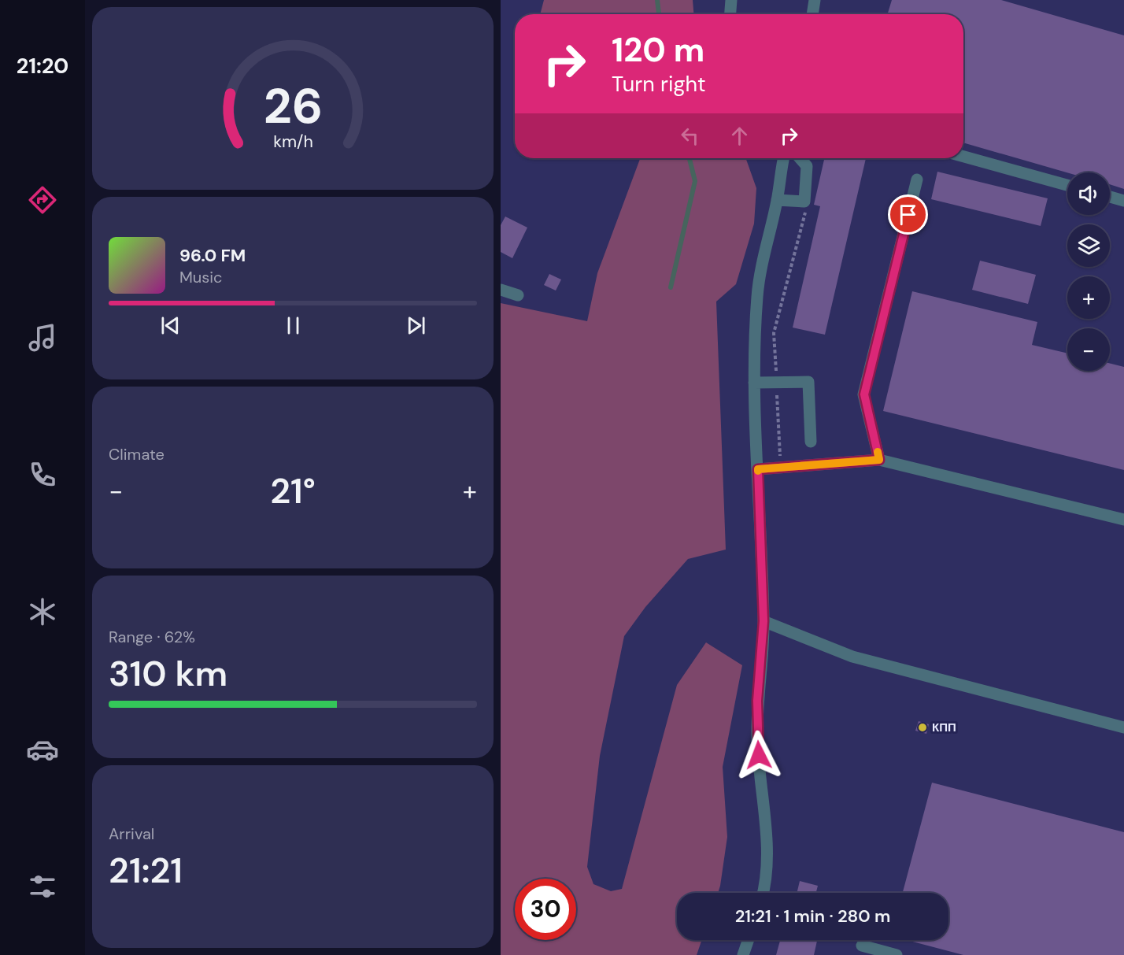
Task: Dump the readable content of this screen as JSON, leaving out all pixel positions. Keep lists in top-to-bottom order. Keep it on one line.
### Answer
{"places":["КПП"],"page":{"tabs":"21:20","turn":["120 m","Turn right"],"map_buttons":["+","−"],"song":["96.0 FM","Music"],"tile":["Climate",["Range · 62%","310 km"],["Arrival","21:21"]],"heat":["−","21°","+"],"limit":"30","trip":"21:21 · 1 min · 280 m","gauge":["26","km/h"]}}
